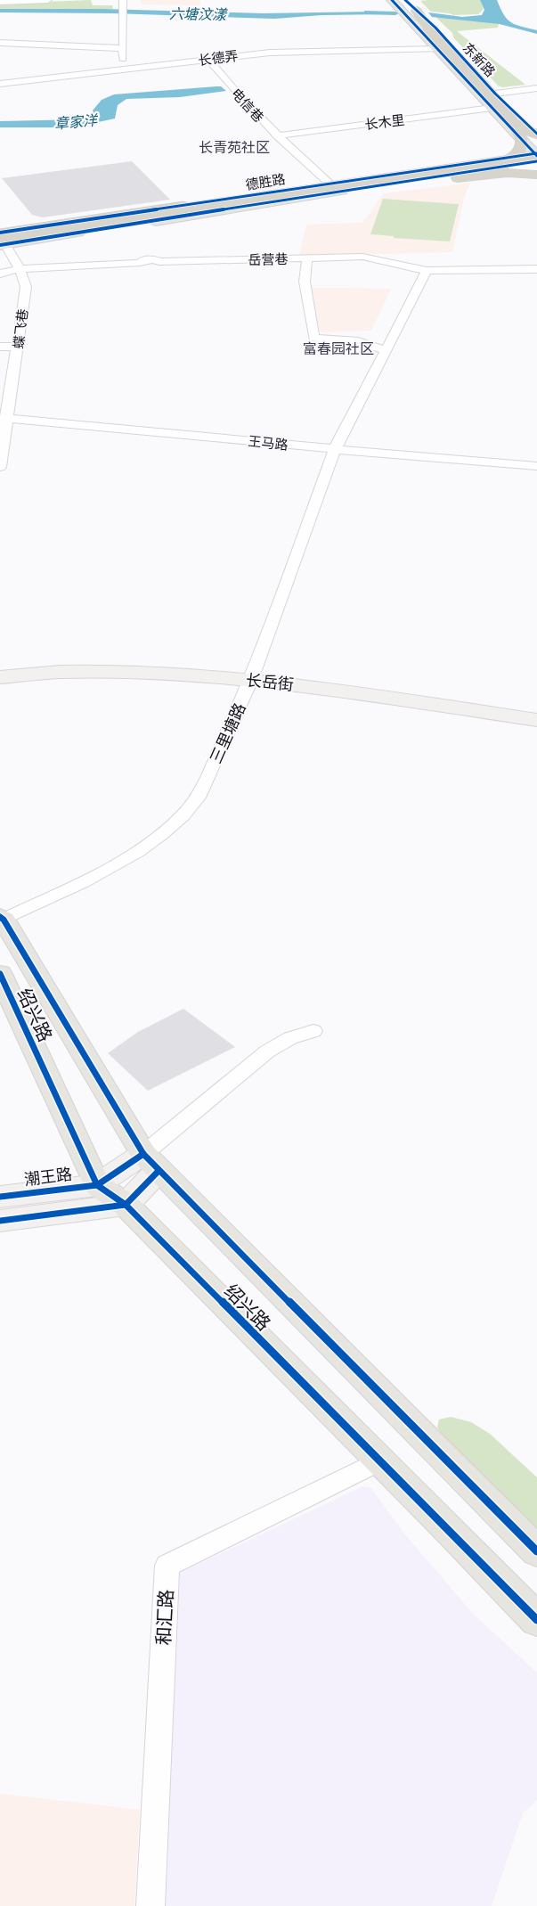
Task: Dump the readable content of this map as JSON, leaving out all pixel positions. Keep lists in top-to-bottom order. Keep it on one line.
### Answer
{"streets":{"main road":["东新路","德胜路","绍兴路"],"street":["长德弄","电信巷","长木里","岳营巷","蝶飞巷","王马路","长岳街","三里塘路","潮王路","和汇路"]},"crossings":[["长德弄","东新路"],["长德弄","电信巷"],["东新路","长木里"],["东新路","德胜路"],["电信巷","长木里"],["电信巷","德胜路"],["德胜路","蝶飞巷"],["岳营巷","蝶飞巷"],["岳营巷","三里塘路"],["蝶飞巷","王马路"],["王马路","三里塘路"],["长岳街","三里塘路"],["三里塘路","绍兴路"],["绍兴路","潮王路"],["绍兴路","和汇路"]],"districts":["长青苑社区","富春园社区"],"water":["六塘汶漾","章家洋"]}
